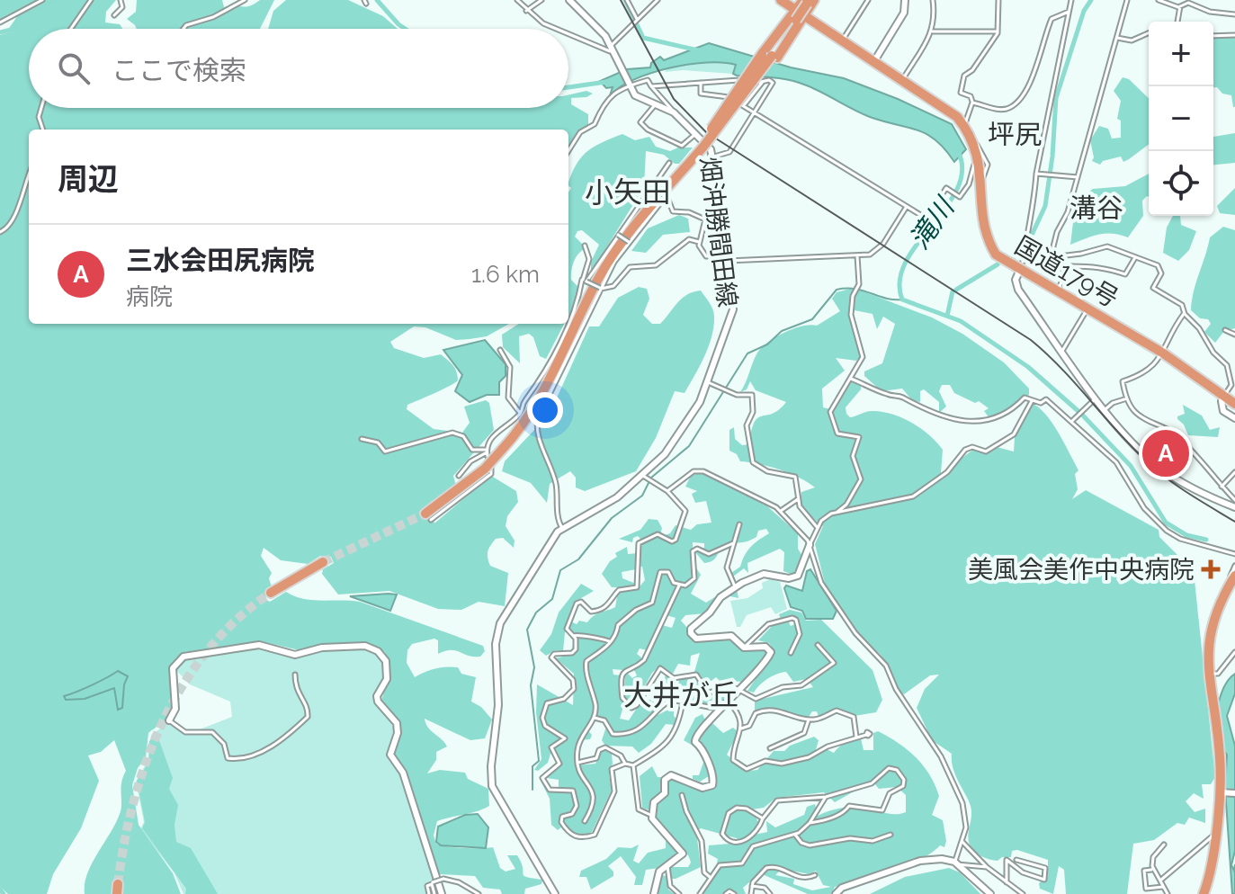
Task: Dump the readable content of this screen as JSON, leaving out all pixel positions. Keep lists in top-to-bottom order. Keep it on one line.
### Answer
{"streets":{"highway":["国道179号"],"street":["畑沖勝間田線"]},"districts":["坪尻","小矢田","溝谷","大井が丘"],"water":["滝川"],"places":{"health":["美風会美作中央病院"]},"page":{"map_buttons":["+","−"],"search":"ここで検索","heading":"周辺","list":[{"mark":"A","name":"三水会田尻病院","note":"病院","value":"1.6 km"}],"pins":"A"}}
